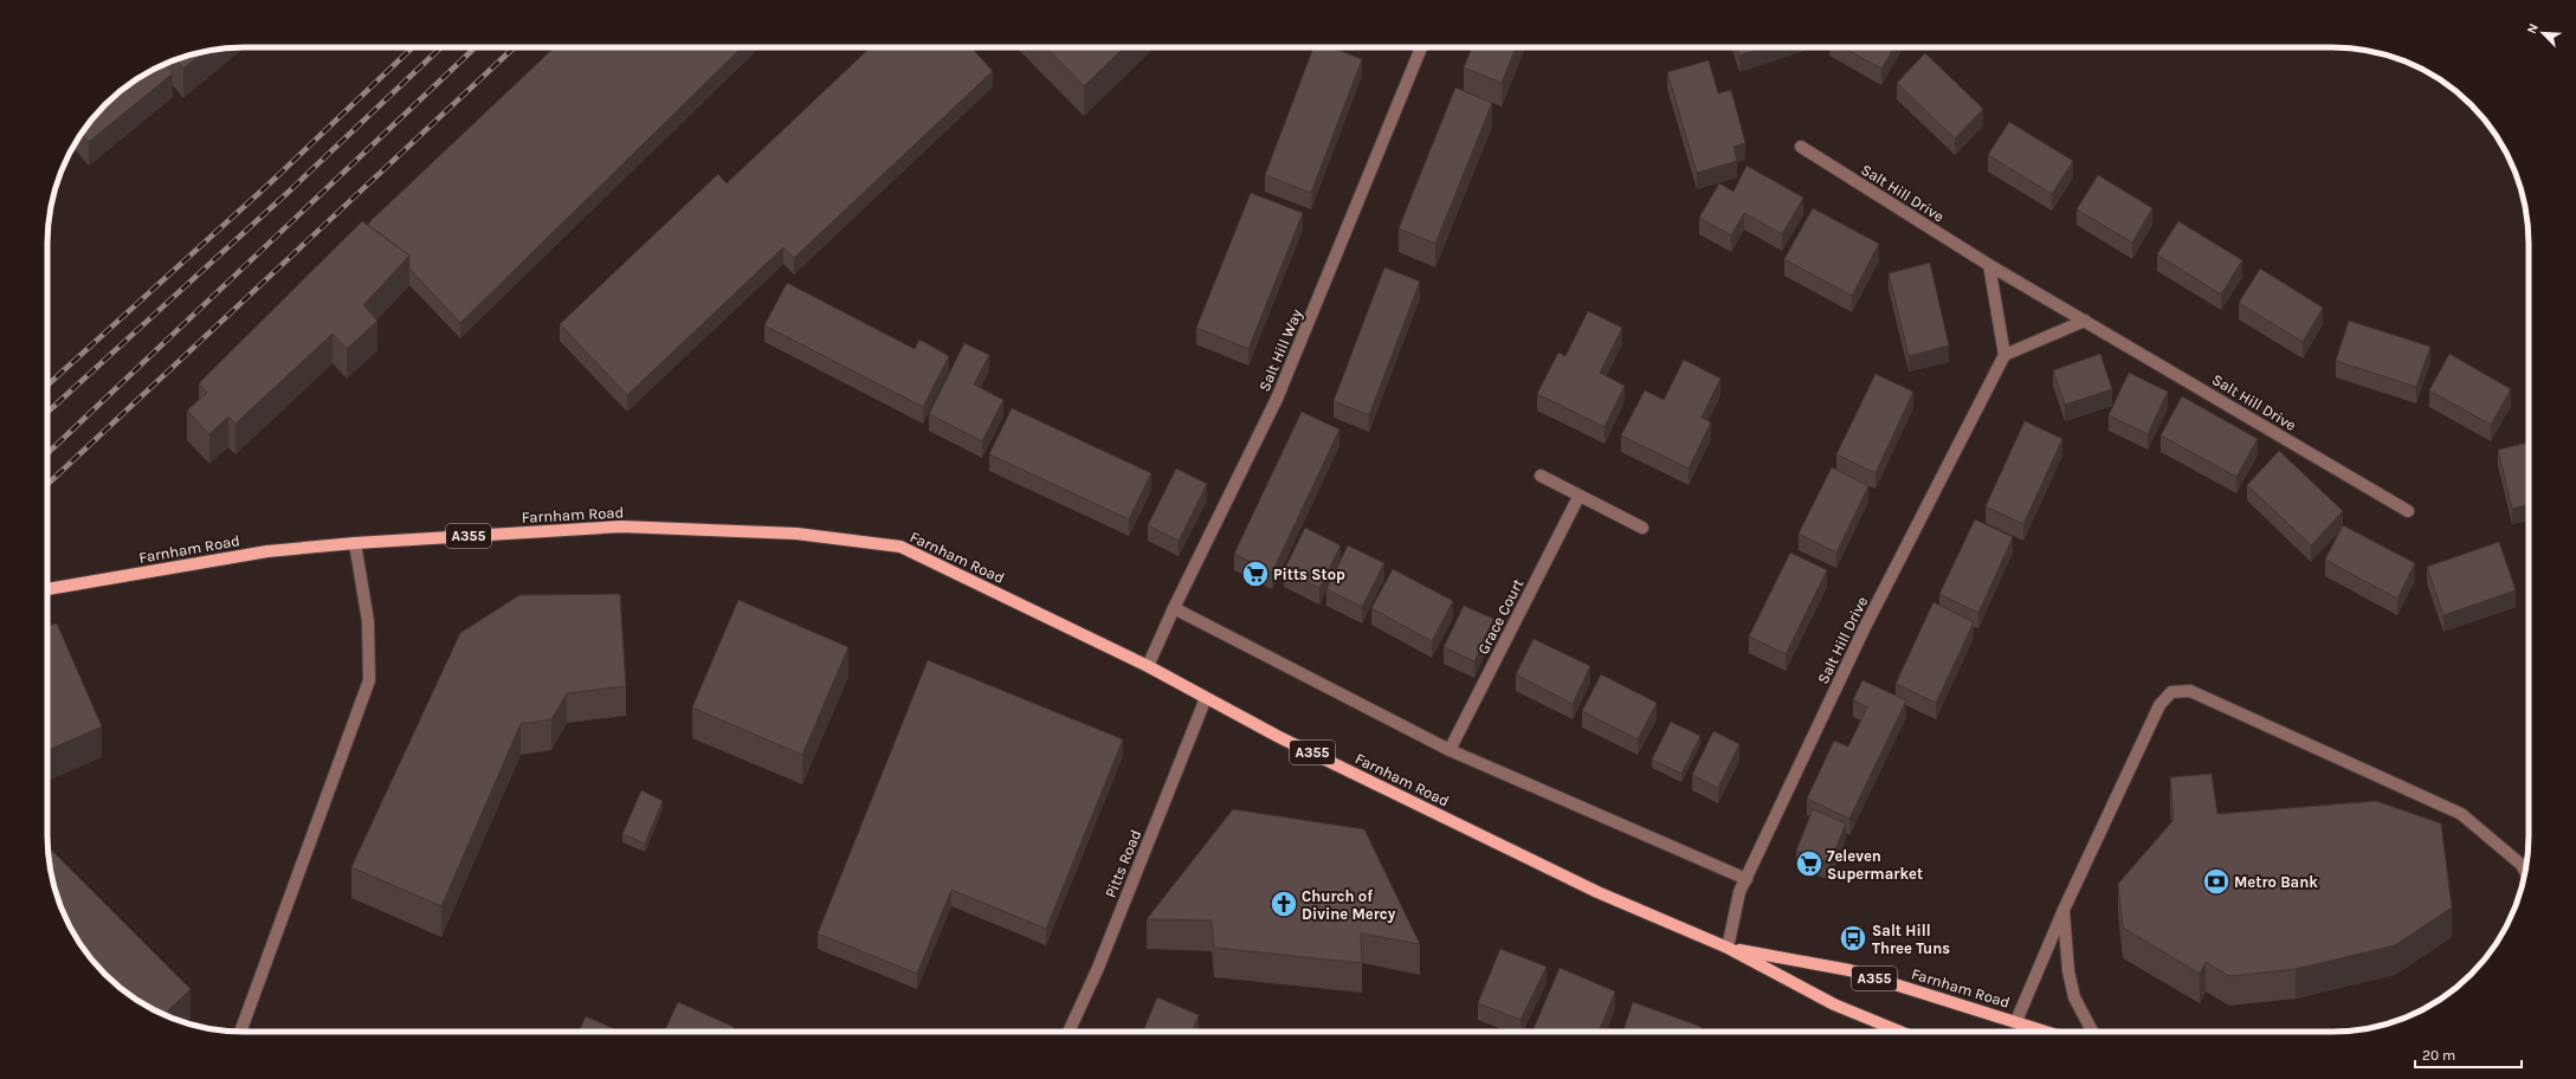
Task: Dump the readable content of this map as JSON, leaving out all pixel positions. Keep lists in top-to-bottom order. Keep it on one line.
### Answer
{"streets":{"main road":["Farnham Road","A355"],"street":["Salt Hill Drive","Salt Hill Way","Grace Court","Pitts Road"]},"crossings":[["Salt Hill Drive","Farnham Road"],["Salt Hill Way","Farnham Road"],["Farnham Road","Pitts Road"]],"places":{"supermarket":["Pitts Stop","7eleven Supermarket"],"bank":["Metro Bank"],"church":["Church of Divine Mercy"],"bus stop":["Salt Hill Three Tuns"]},"scale_bar":"20 m","north":"top left"}
